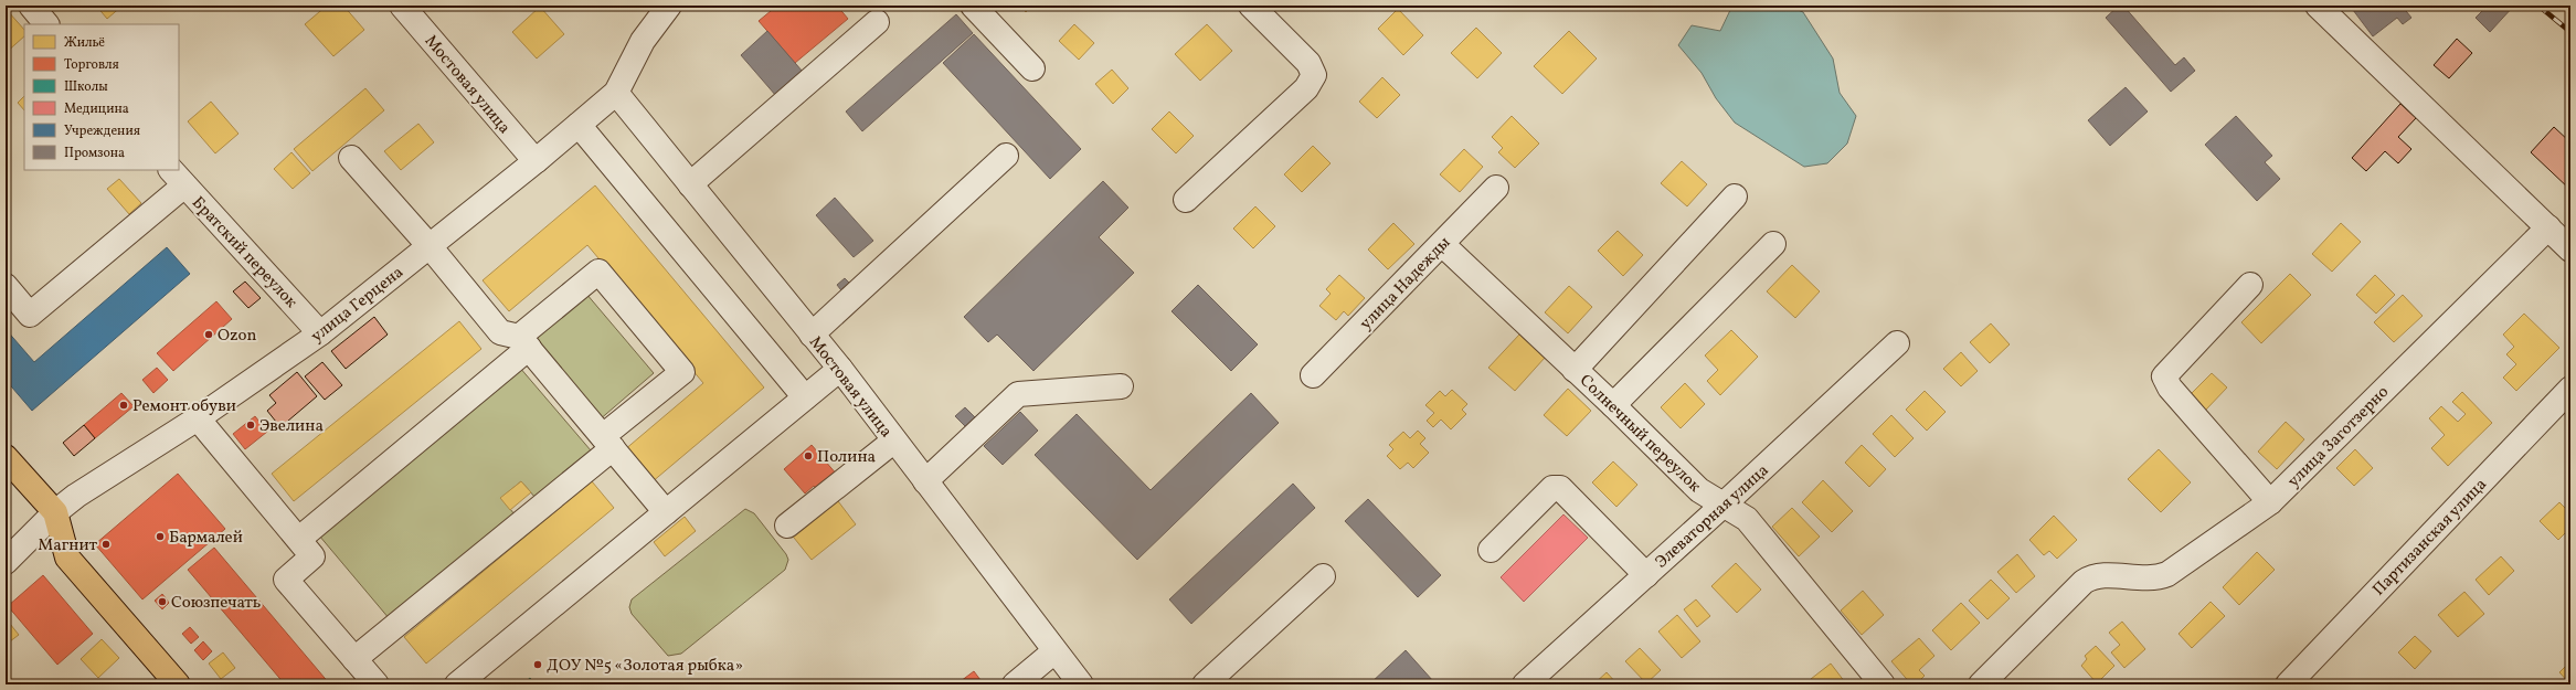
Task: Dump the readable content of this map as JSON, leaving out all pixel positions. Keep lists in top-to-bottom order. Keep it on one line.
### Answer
{"streets":{"street":["Мостовая улица","Братский переулок","улица Надежды","улица Герцена","Солнечный переулок","улица Заготзерно","Элеваторная улица","Партизанская улица"]},"crossings":[["Мостовая улица","улица Герцена"],["Братский переулок","улица Герцена"],["улица Надежды","Солнечный переулок"],["Солнечный переулок","Элеваторная улица"]],"places":["Ozon","Ремонт обуви","Эвелина","Полина","Бармалей","Магнит","Союзпечать","ДОУ №5 «Золотая рыбка»"],"legend":["Жильё","Торговля","Школы","Медицина","Учреждения","Промзона"]}
